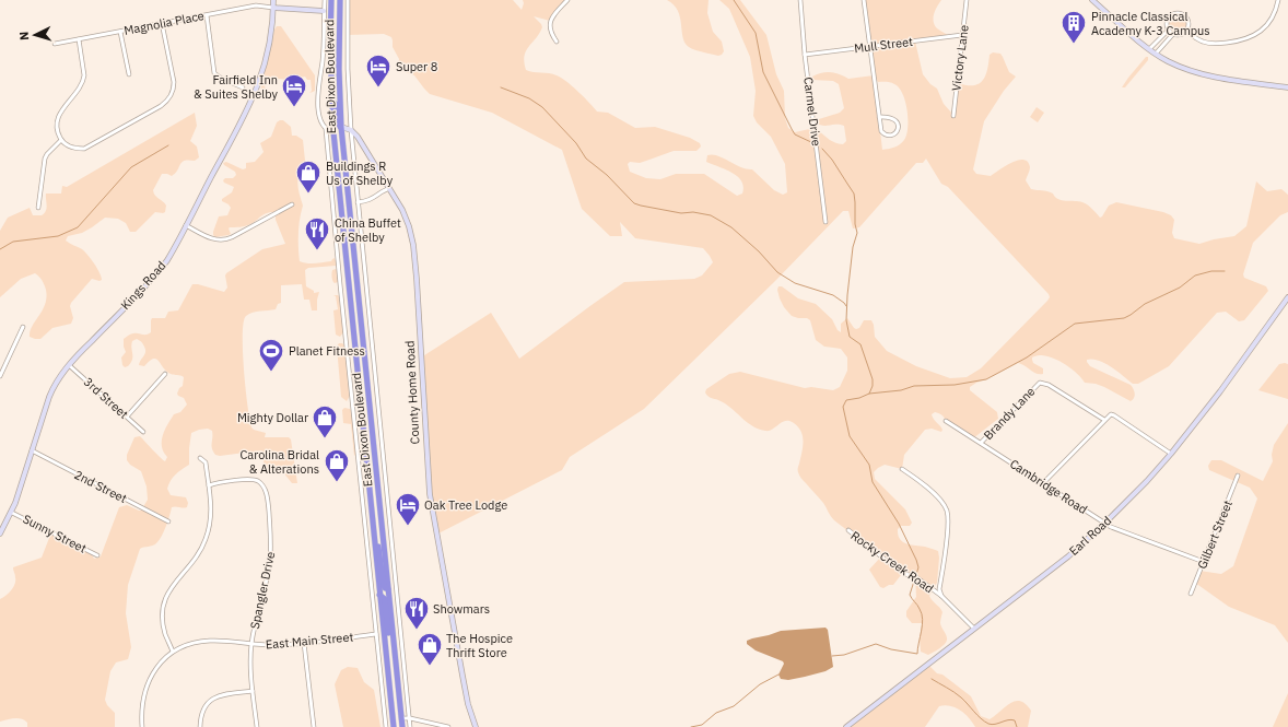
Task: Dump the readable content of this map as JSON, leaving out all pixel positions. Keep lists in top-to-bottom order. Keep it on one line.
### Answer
{"streets":{"highway":["East Dixon Boulevard"],"street":["Magnolia Place","Mull Street","Victory Lane","Carmel Drive","Kings Road","County Home Road","3rd Street","Brandy Lane","2nd Street","Cambridge Road","Sunny Street","Gilbert Street","Earl Road","Rocky Creek Road","Spangler Drive","East Main Street"]},"crossings":[["Magnolia Place","Kings Road"],["Mull Street","Victory Lane"],["Mull Street","Carmel Drive"],["East Dixon Boulevard","County Home Road"],["East Dixon Boulevard","East Main Street"],["Kings Road","3rd Street"],["Kings Road","2nd Street"],["Kings Road","Sunny Street"],["Brandy Lane","Cambridge Road"],["Brandy Lane","Earl Road"],["Cambridge Road","Gilbert Street"],["Cambridge Road","Earl Road"],["Earl Road","Rocky Creek Road"],["Spangler Drive","East Main Street"]],"places":{"building":["Pinnacle Classical Academy K-3 Campus"],"hotel":["Super 8","Fairfield Inn & Suites Shelby","Oak Tree Lodge"],"shop":["Buildings R Us of Shelby","Mighty Dollar","Carolina Bridal & Alterations","The Hospice Thrift Store"],"restaurant":["China Buffet of Shelby","Showmars"],"sports":["Planet Fitness"]},"north":"left"}
